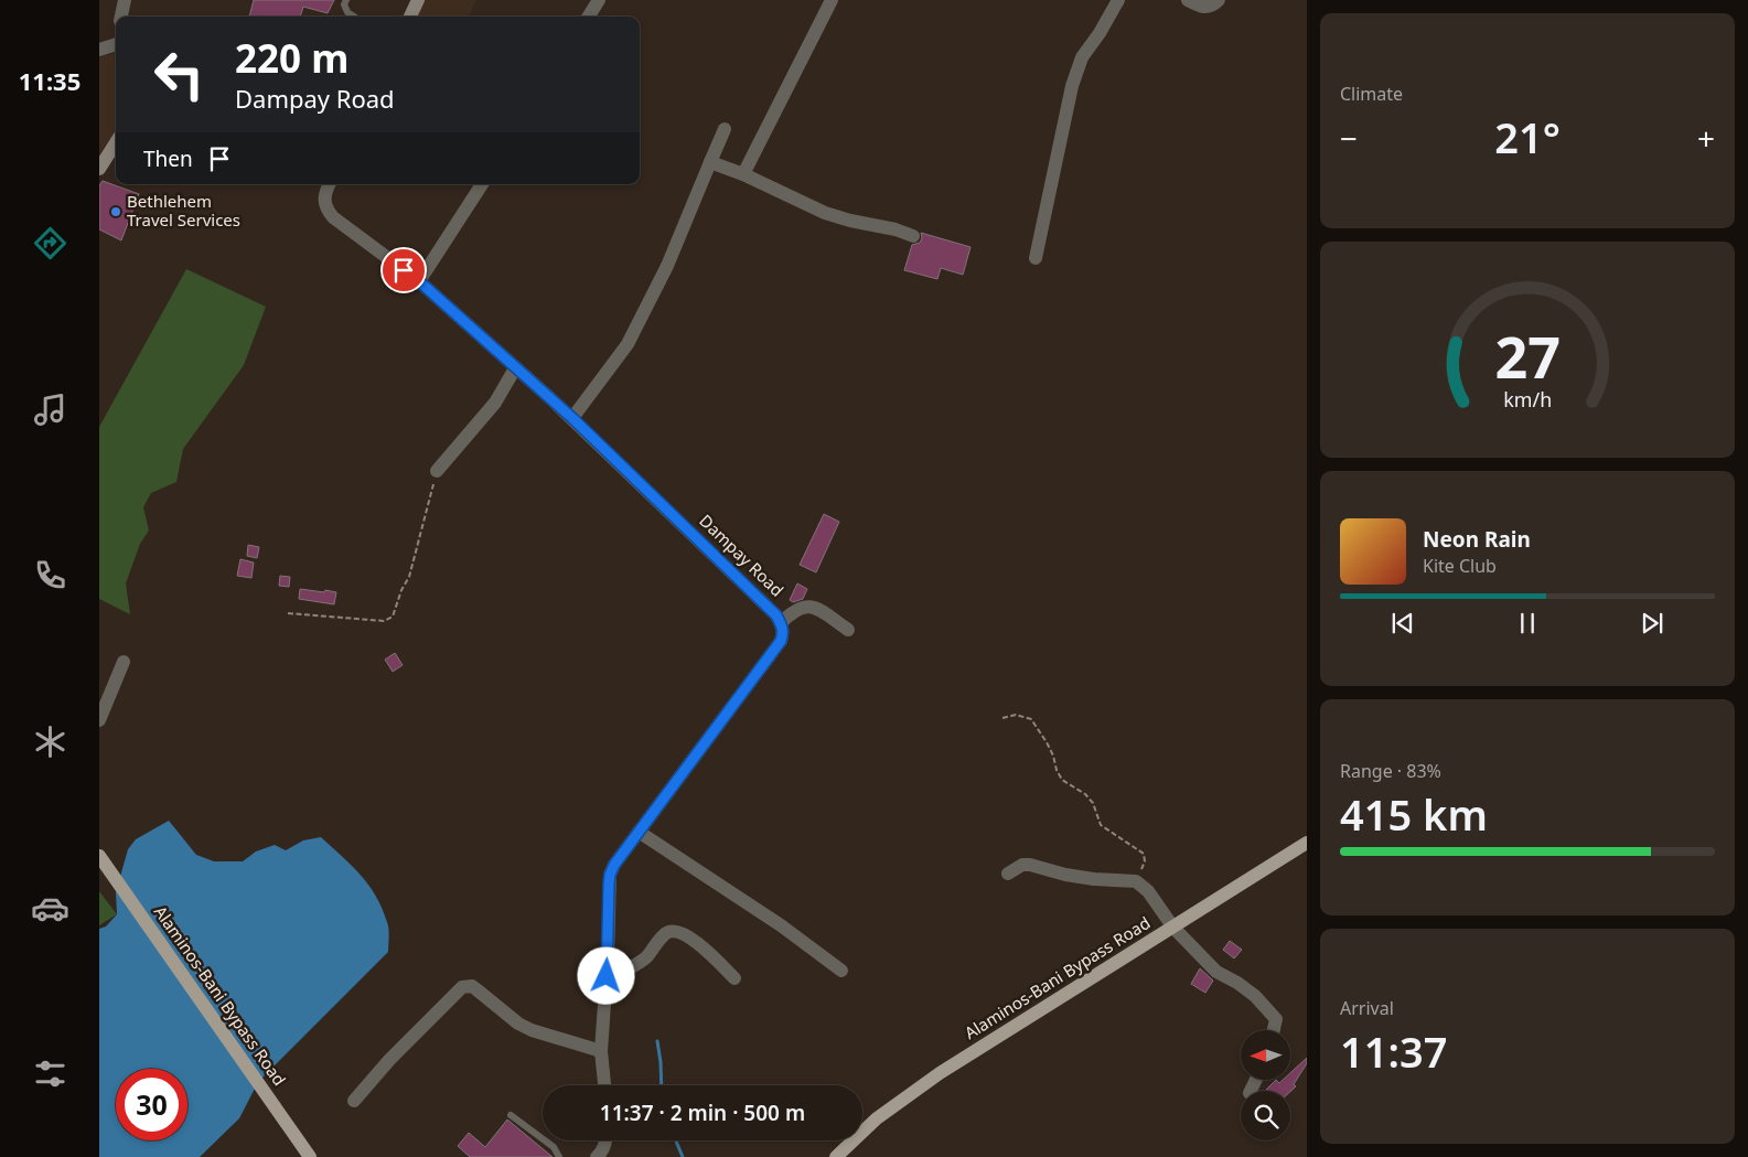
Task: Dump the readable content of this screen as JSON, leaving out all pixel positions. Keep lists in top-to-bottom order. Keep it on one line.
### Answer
{"streets":{"main road":["Alaminos-Bani Bypass Road"],"street":["Dampay Road"]},"places":["Bethlehem Travel Services"],"north":"left","page":{"tabs":"11:35","tile":["Climate",["Range · 83%","415 km"],["Arrival","11:37"]],"turn":["220 m","Dampay Road"],"heat":["−","21°","+"],"then":"Then","song":["Neon Rain","Kite Club"],"limit":"30","trip":"11:37 · 2 min · 500 m","gauge":["27","km/h"]}}
